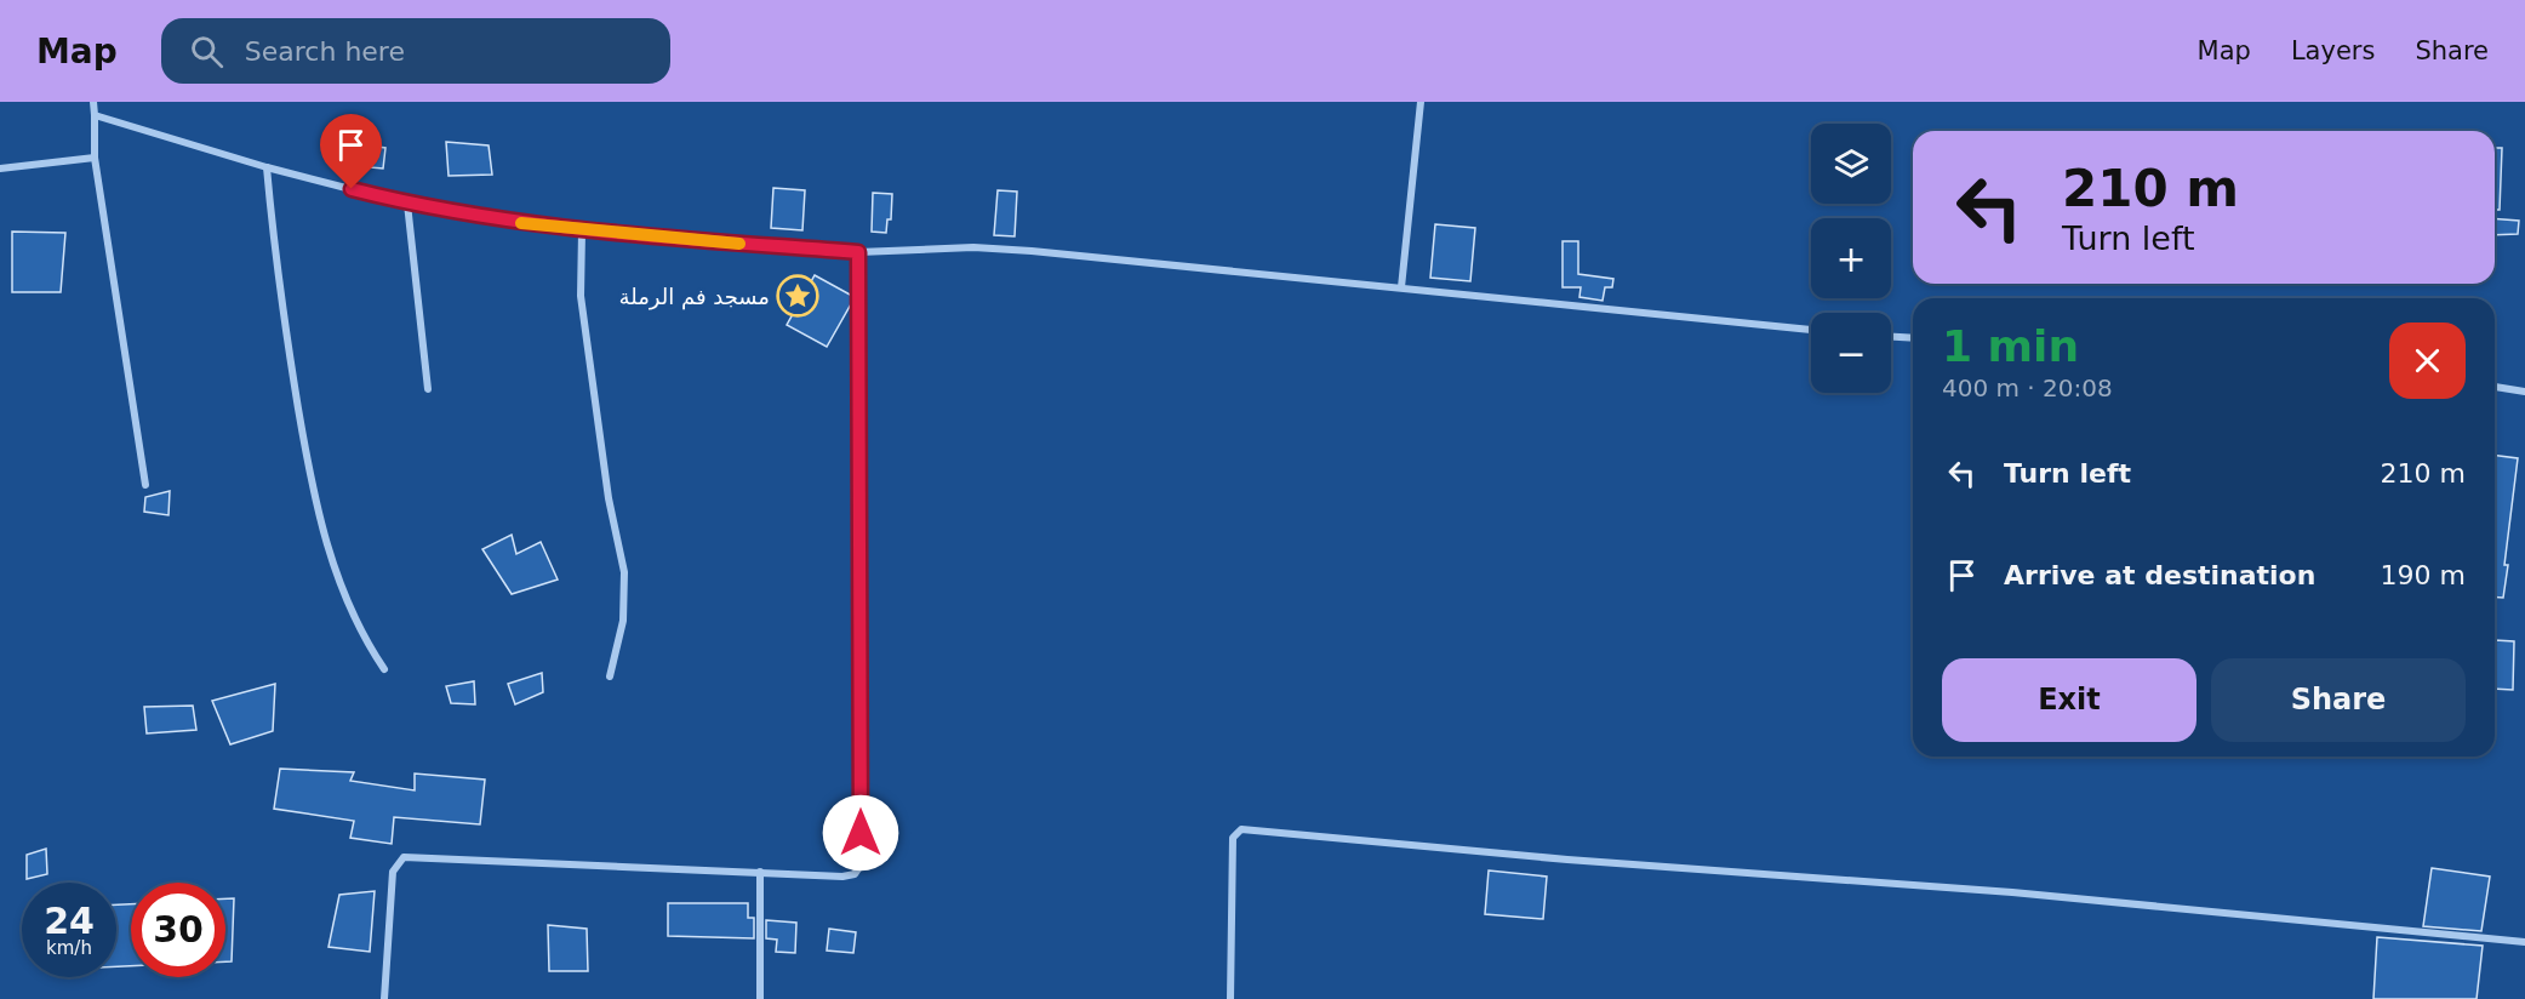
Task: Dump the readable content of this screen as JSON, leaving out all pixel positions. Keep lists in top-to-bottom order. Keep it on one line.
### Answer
{"places":{"place":["مسجد فم الرملة"]},"page":{"header":"Map","search":"Search here","nav":["Map","Layers","Share"],"map_buttons":["+","−"],"turn":["210 m","Turn left"],"heading":["1 min","400 m · 20:08"],"list":[{"name":"Turn left","value":"210 m"},{"name":"Arrive at destination","value":"190 m"}],"buttons":["Exit","Share"],"speed":"24 km/h","limit":"30"}}
